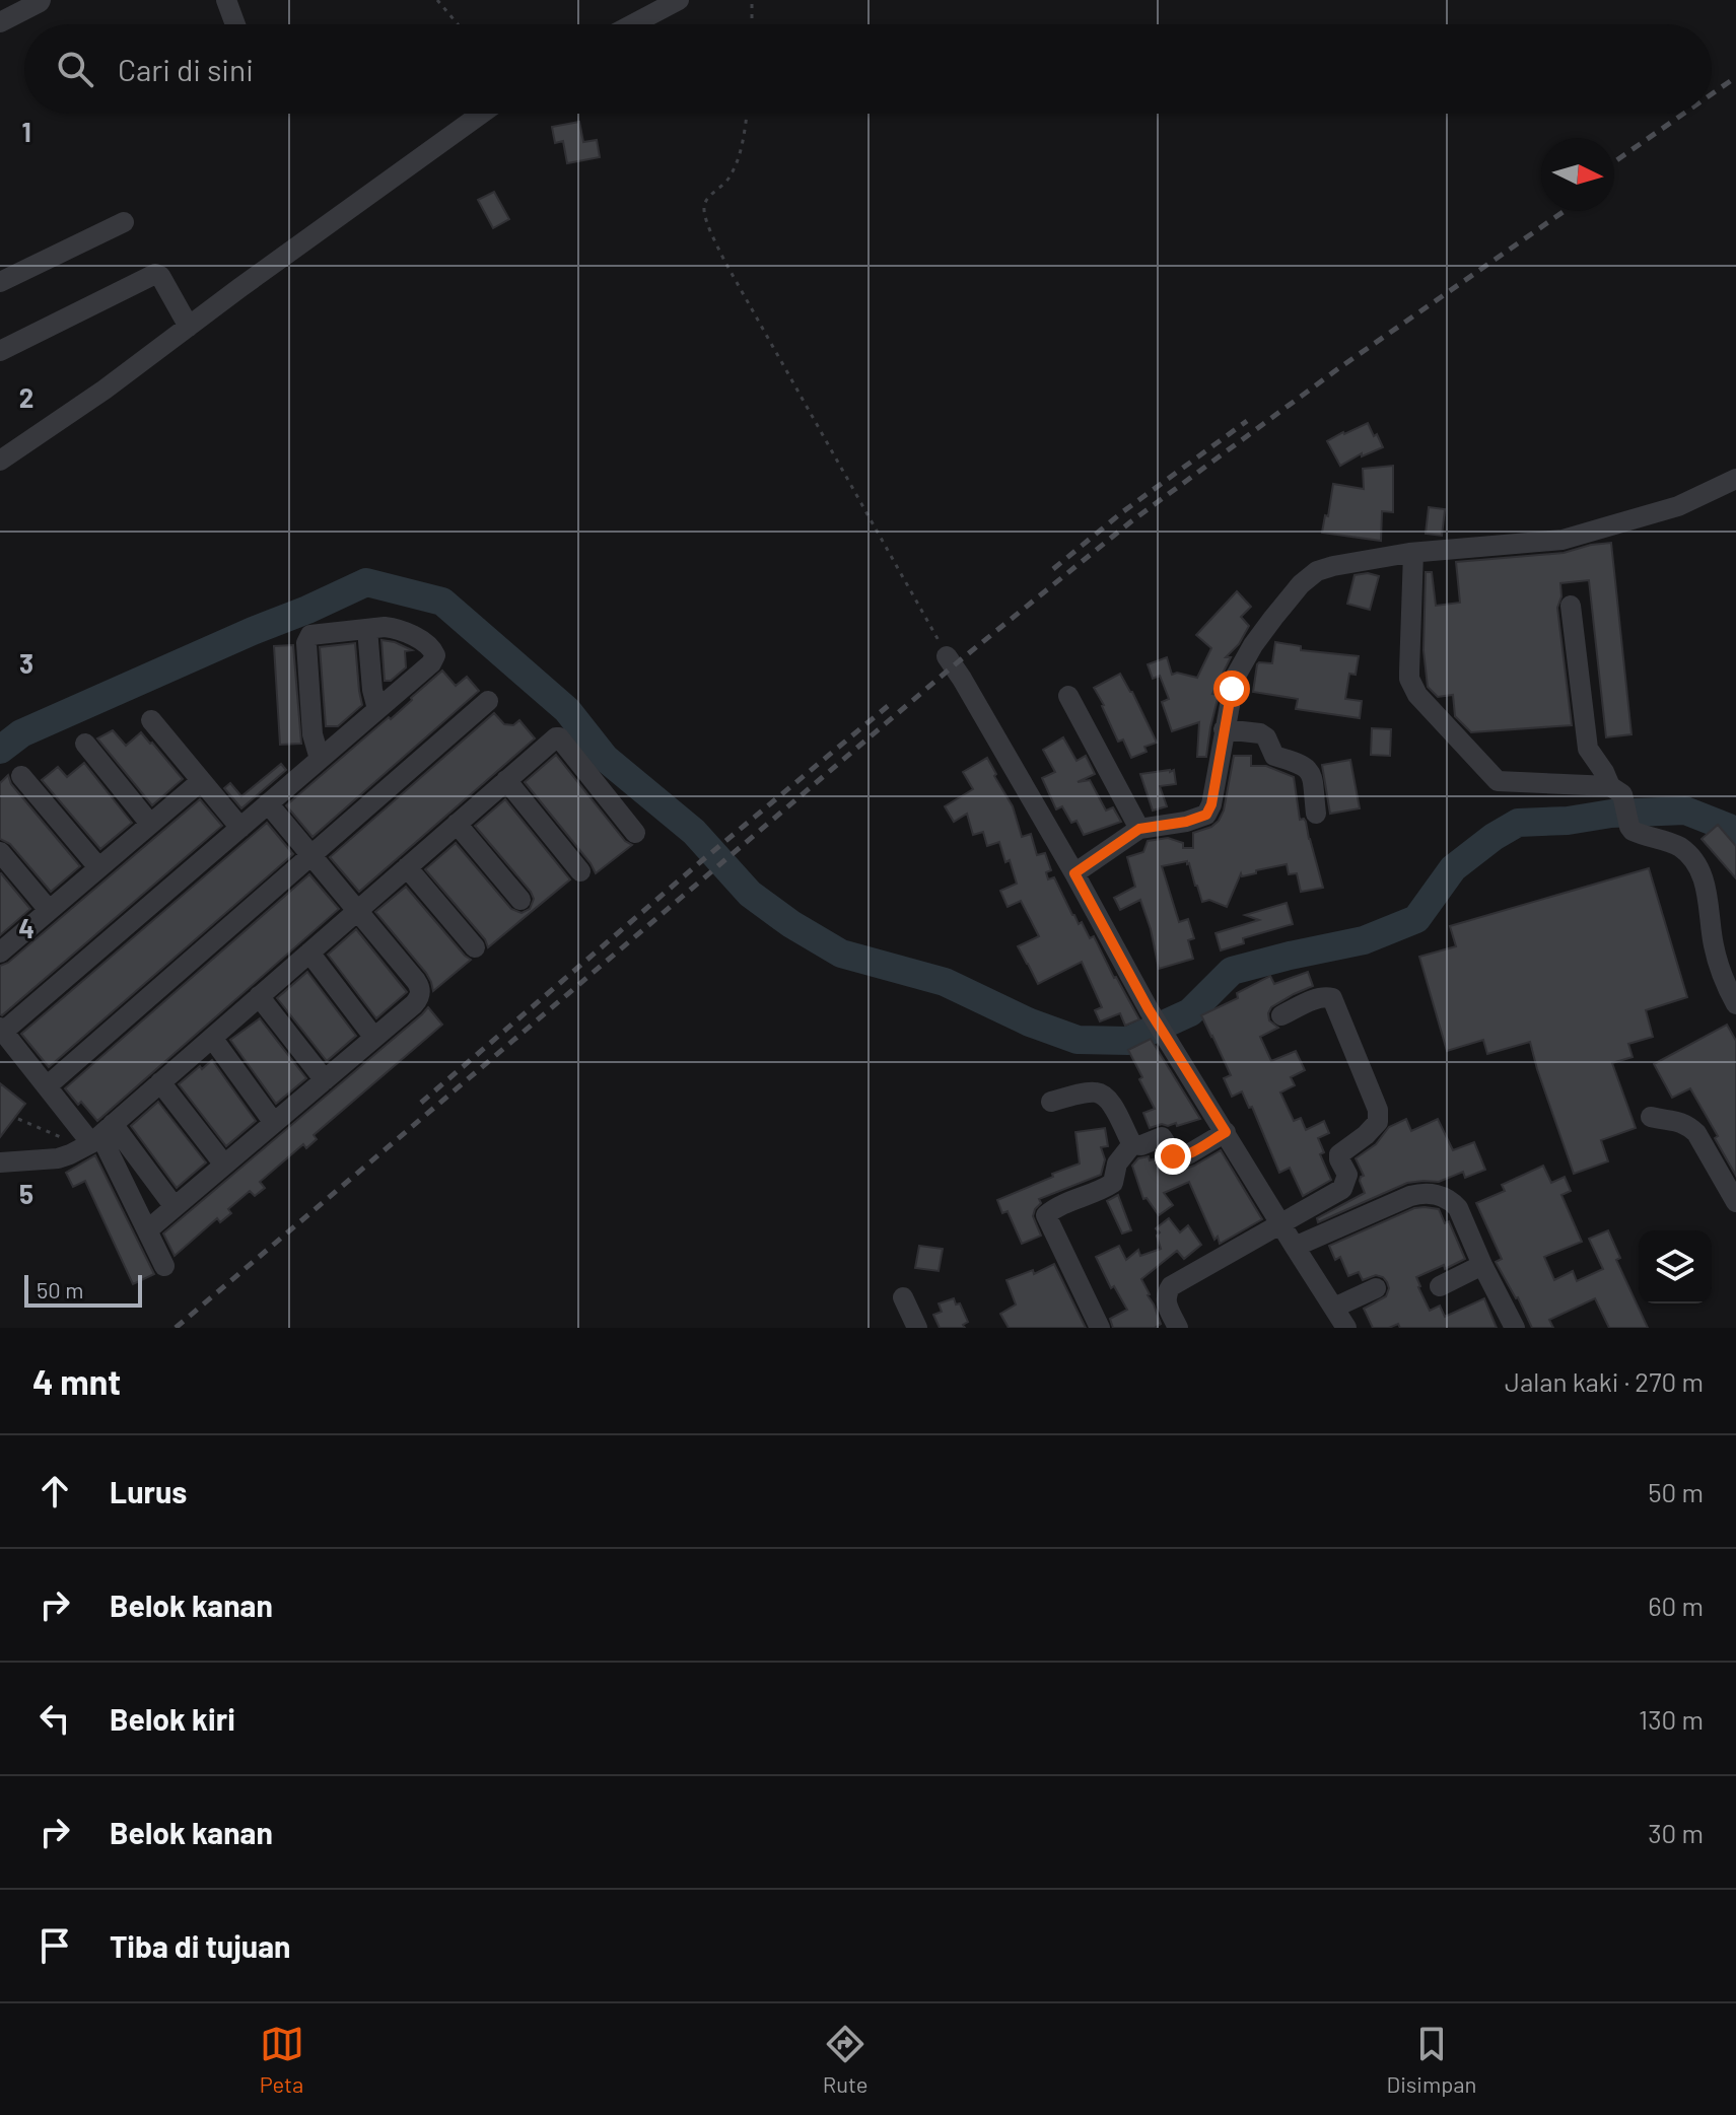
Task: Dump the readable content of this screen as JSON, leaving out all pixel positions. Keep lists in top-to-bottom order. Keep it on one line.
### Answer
{"scale_bar":"50 m","north":"right","page":{"search":"Cari di sini","scale":"50 m","heading":["4 mnt","Jalan kaki · 270 m"],"list":[["Lurus","50 m"],["Belok kanan","60 m"],["Belok kiri","130 m"],["Belok kanan","30 m"],"Tiba di tujuan"],"nav":["Peta","Rute","Disimpan"]},"grid":{"rows":["1","2","3","4","5"]}}
